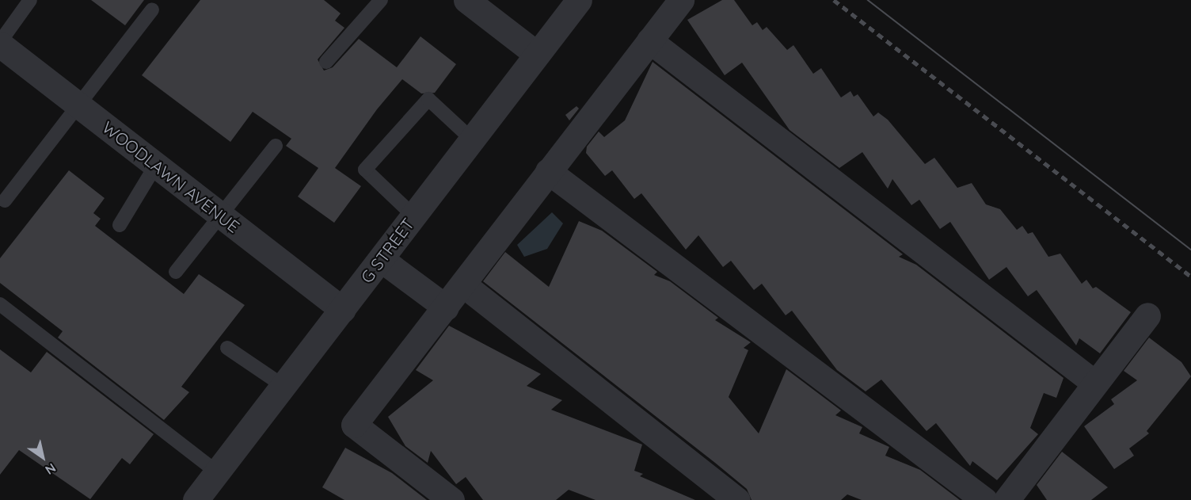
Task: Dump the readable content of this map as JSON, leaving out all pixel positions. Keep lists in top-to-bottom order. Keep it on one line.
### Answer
{"streets":{"street":["WOODLAWN AVENUE","G STREET"]},"crossings":[["WOODLAWN AVENUE","G STREET"]],"north":"bottom right"}
